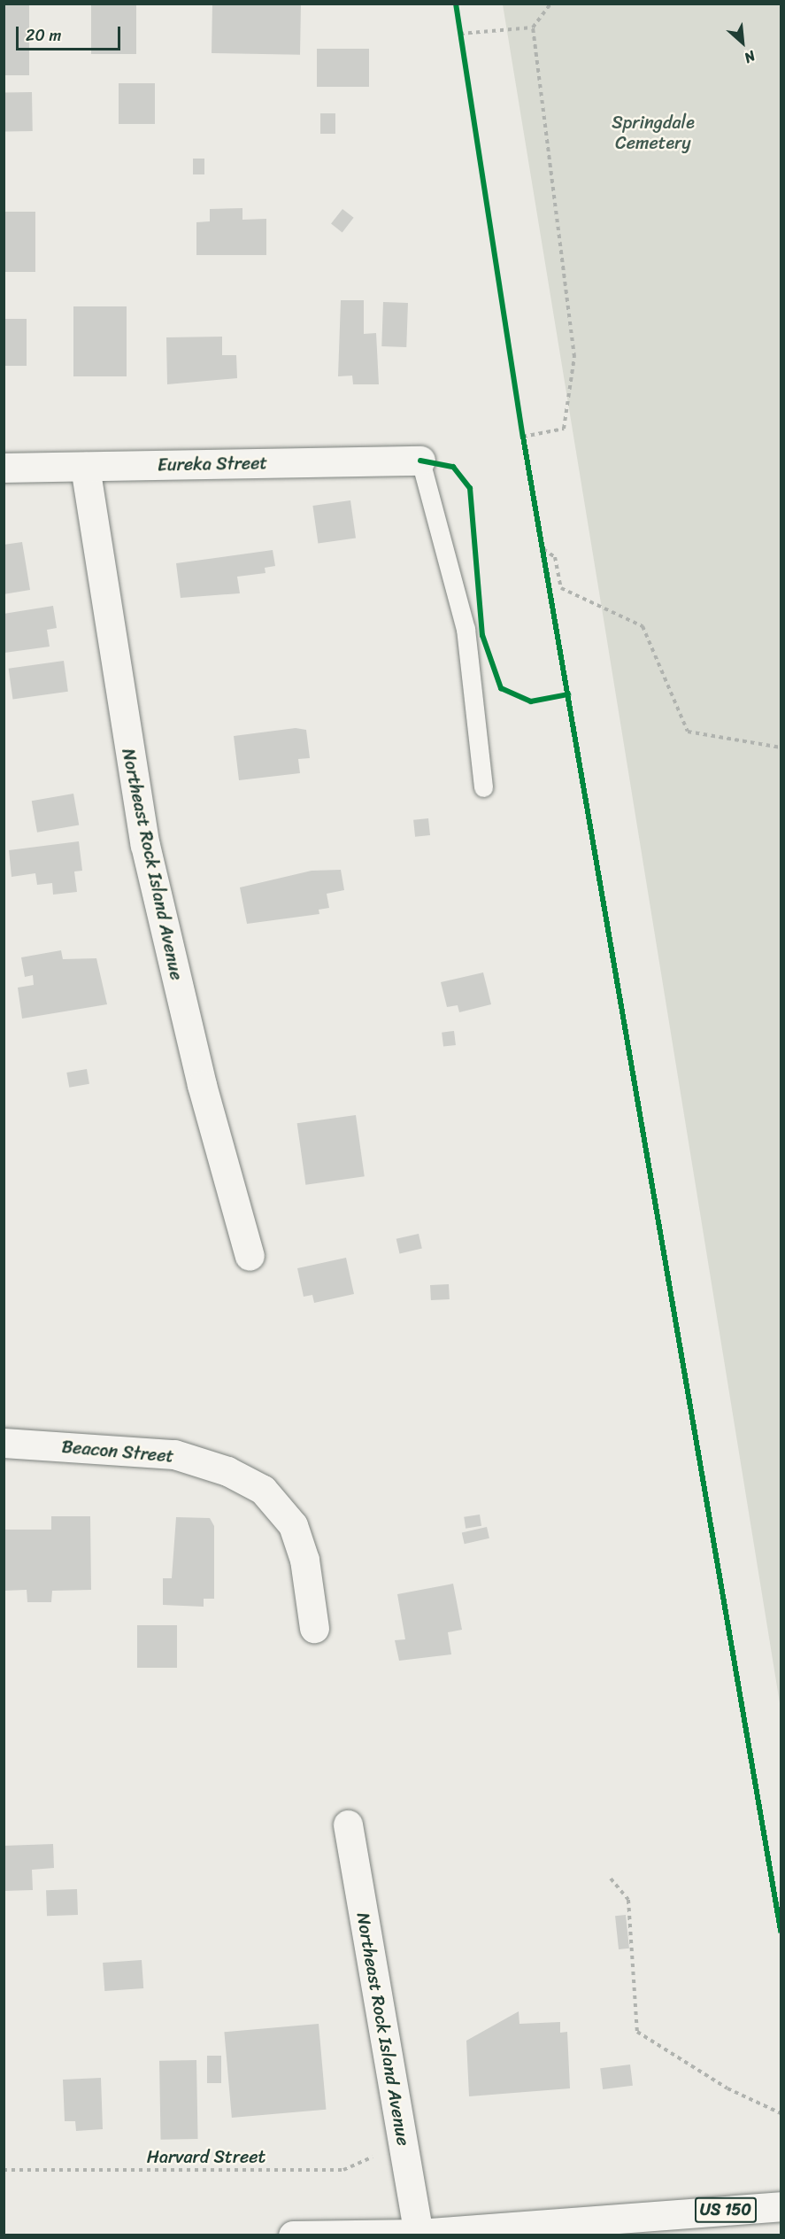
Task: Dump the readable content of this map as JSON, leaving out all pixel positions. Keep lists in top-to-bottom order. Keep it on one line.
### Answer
{"streets":{"main road":["Eureka Street","Northeast Rock Island Avenue","Beacon Street","US 150"],"path":["Harvard Street"]},"crossings":[["Eureka Street","Northeast Rock Island Avenue"],["Northeast Rock Island Avenue","Harvard Street"],["Northeast Rock Island Avenue","US 150"]],"parks":["Springdale Cemetery"],"scale_bar":"20 m","north":"bottom right"}
